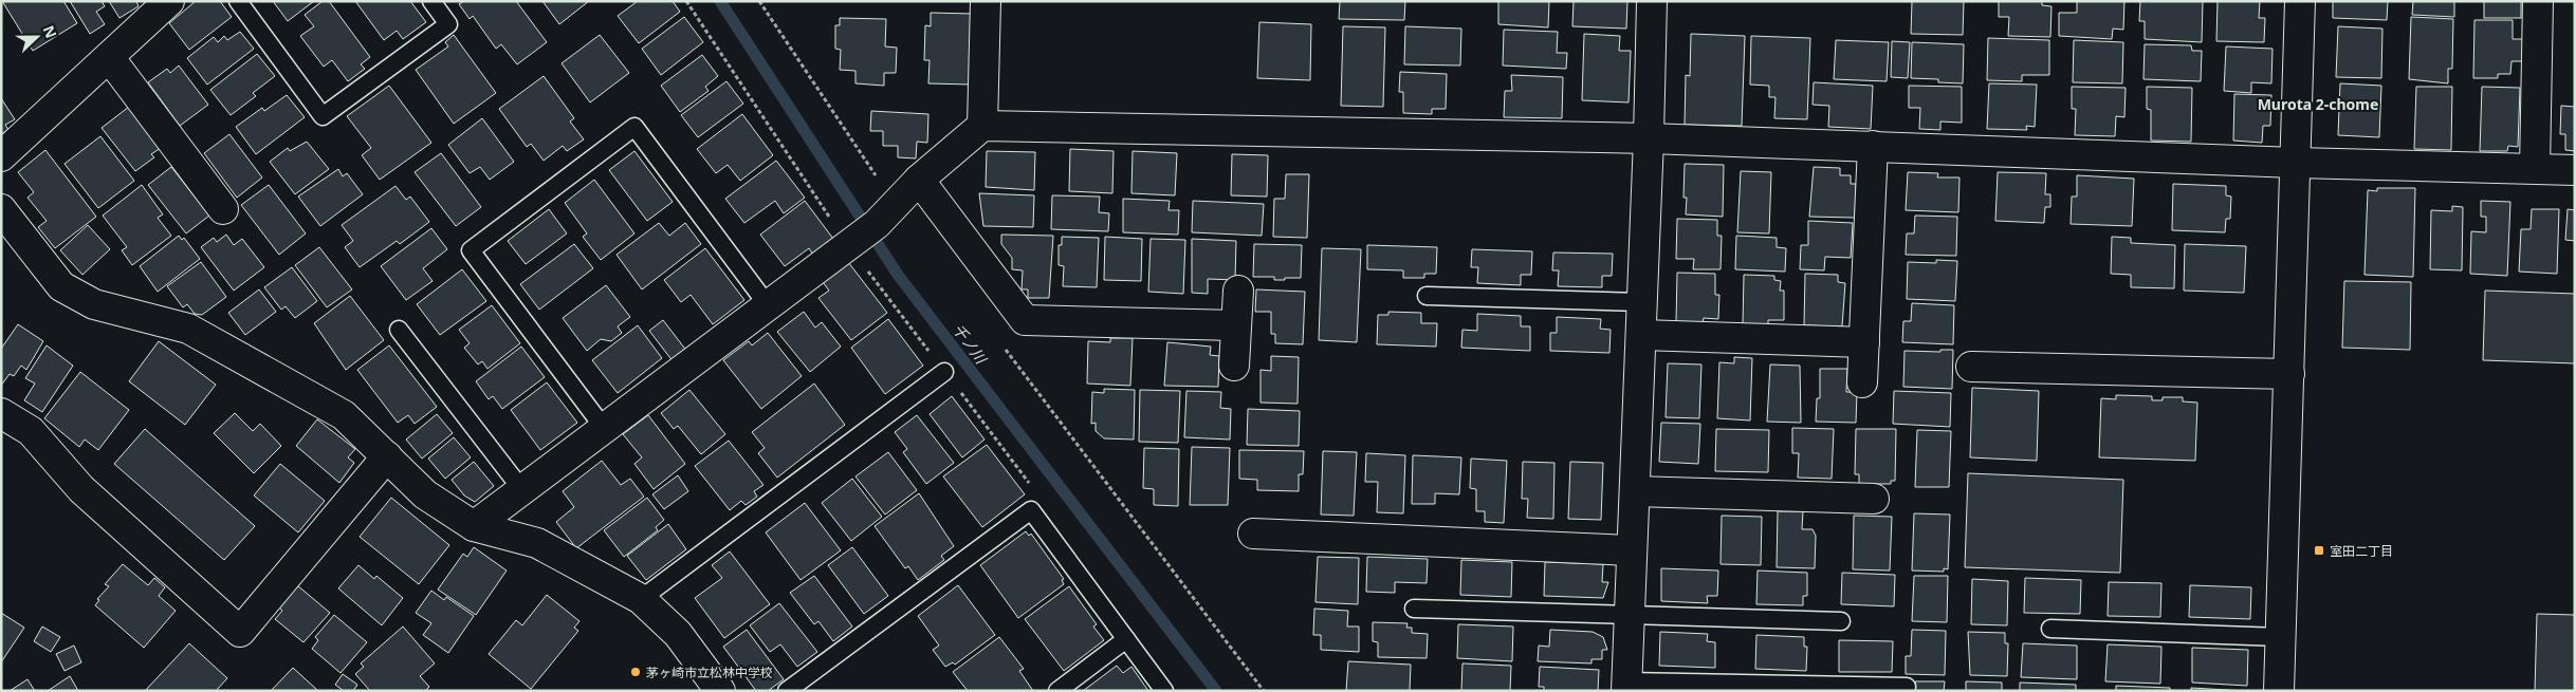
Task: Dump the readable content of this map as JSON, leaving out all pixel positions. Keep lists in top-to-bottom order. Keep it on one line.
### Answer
{"districts":["Murota 2-chome"],"water":["千ノ川"],"places":{"transit":["室田二丁目"],"other":["茅ヶ崎市立松林中学校"]},"north":"right"}
